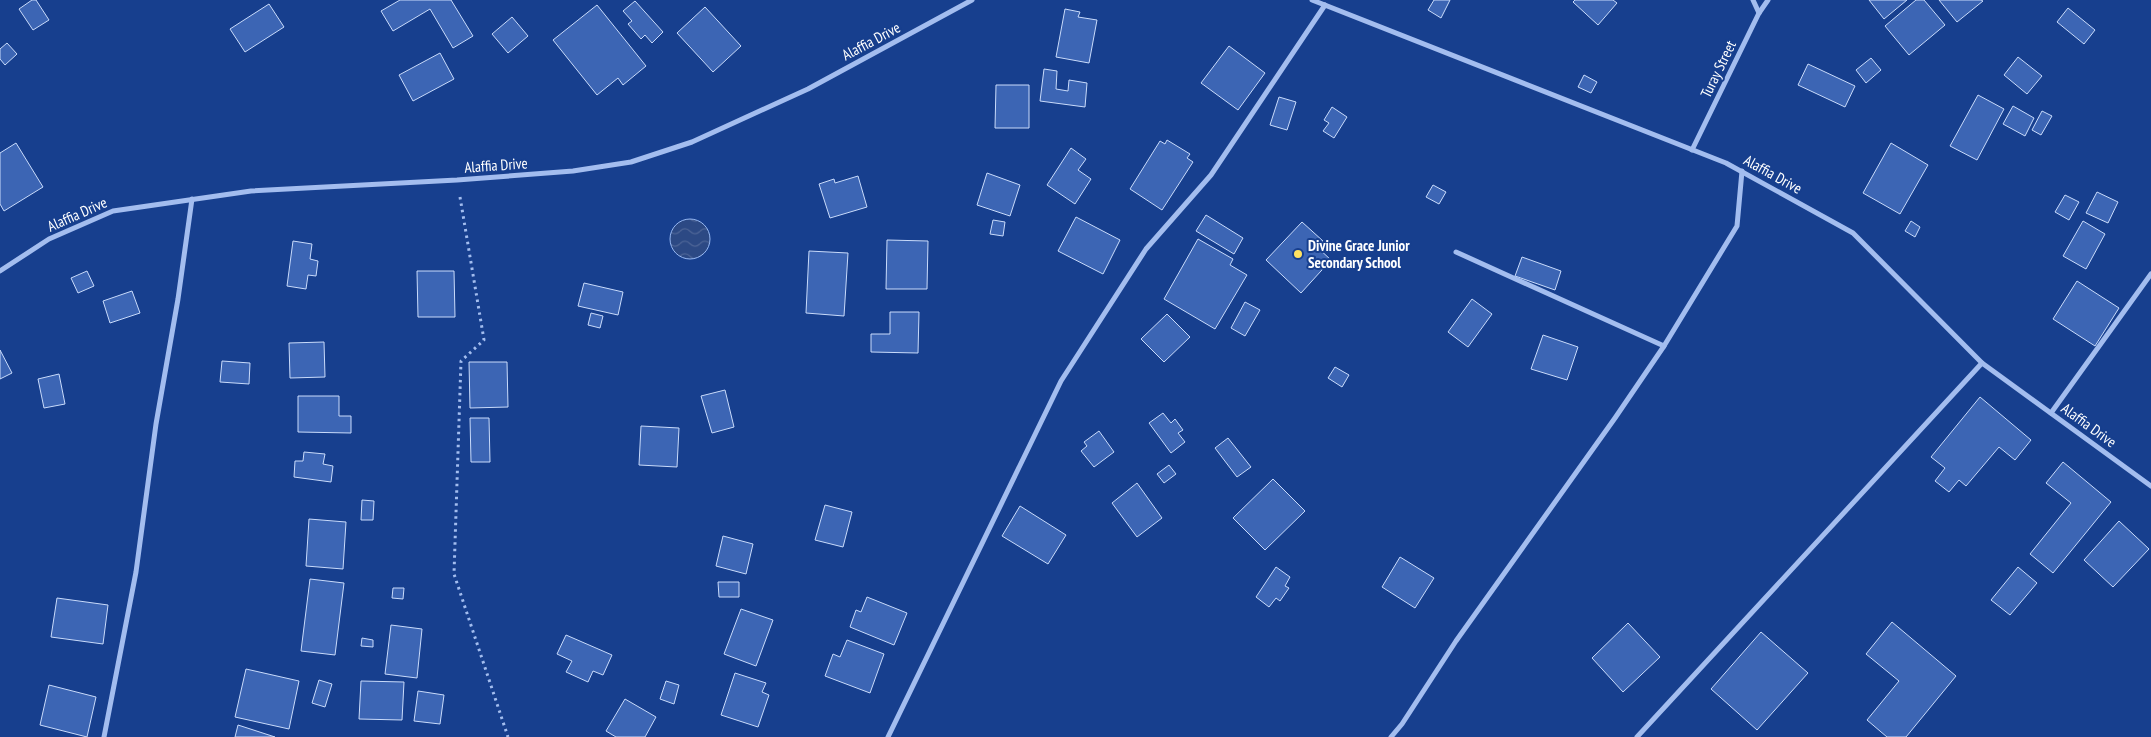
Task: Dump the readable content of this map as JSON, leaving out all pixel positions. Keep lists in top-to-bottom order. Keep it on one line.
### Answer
{"streets":{"street":["Alaffia Drive","Turay Street"]},"crossings":[["Alaffia Drive","Turay Street"]],"places":["Divine Grace Junior Secondary School"]}
